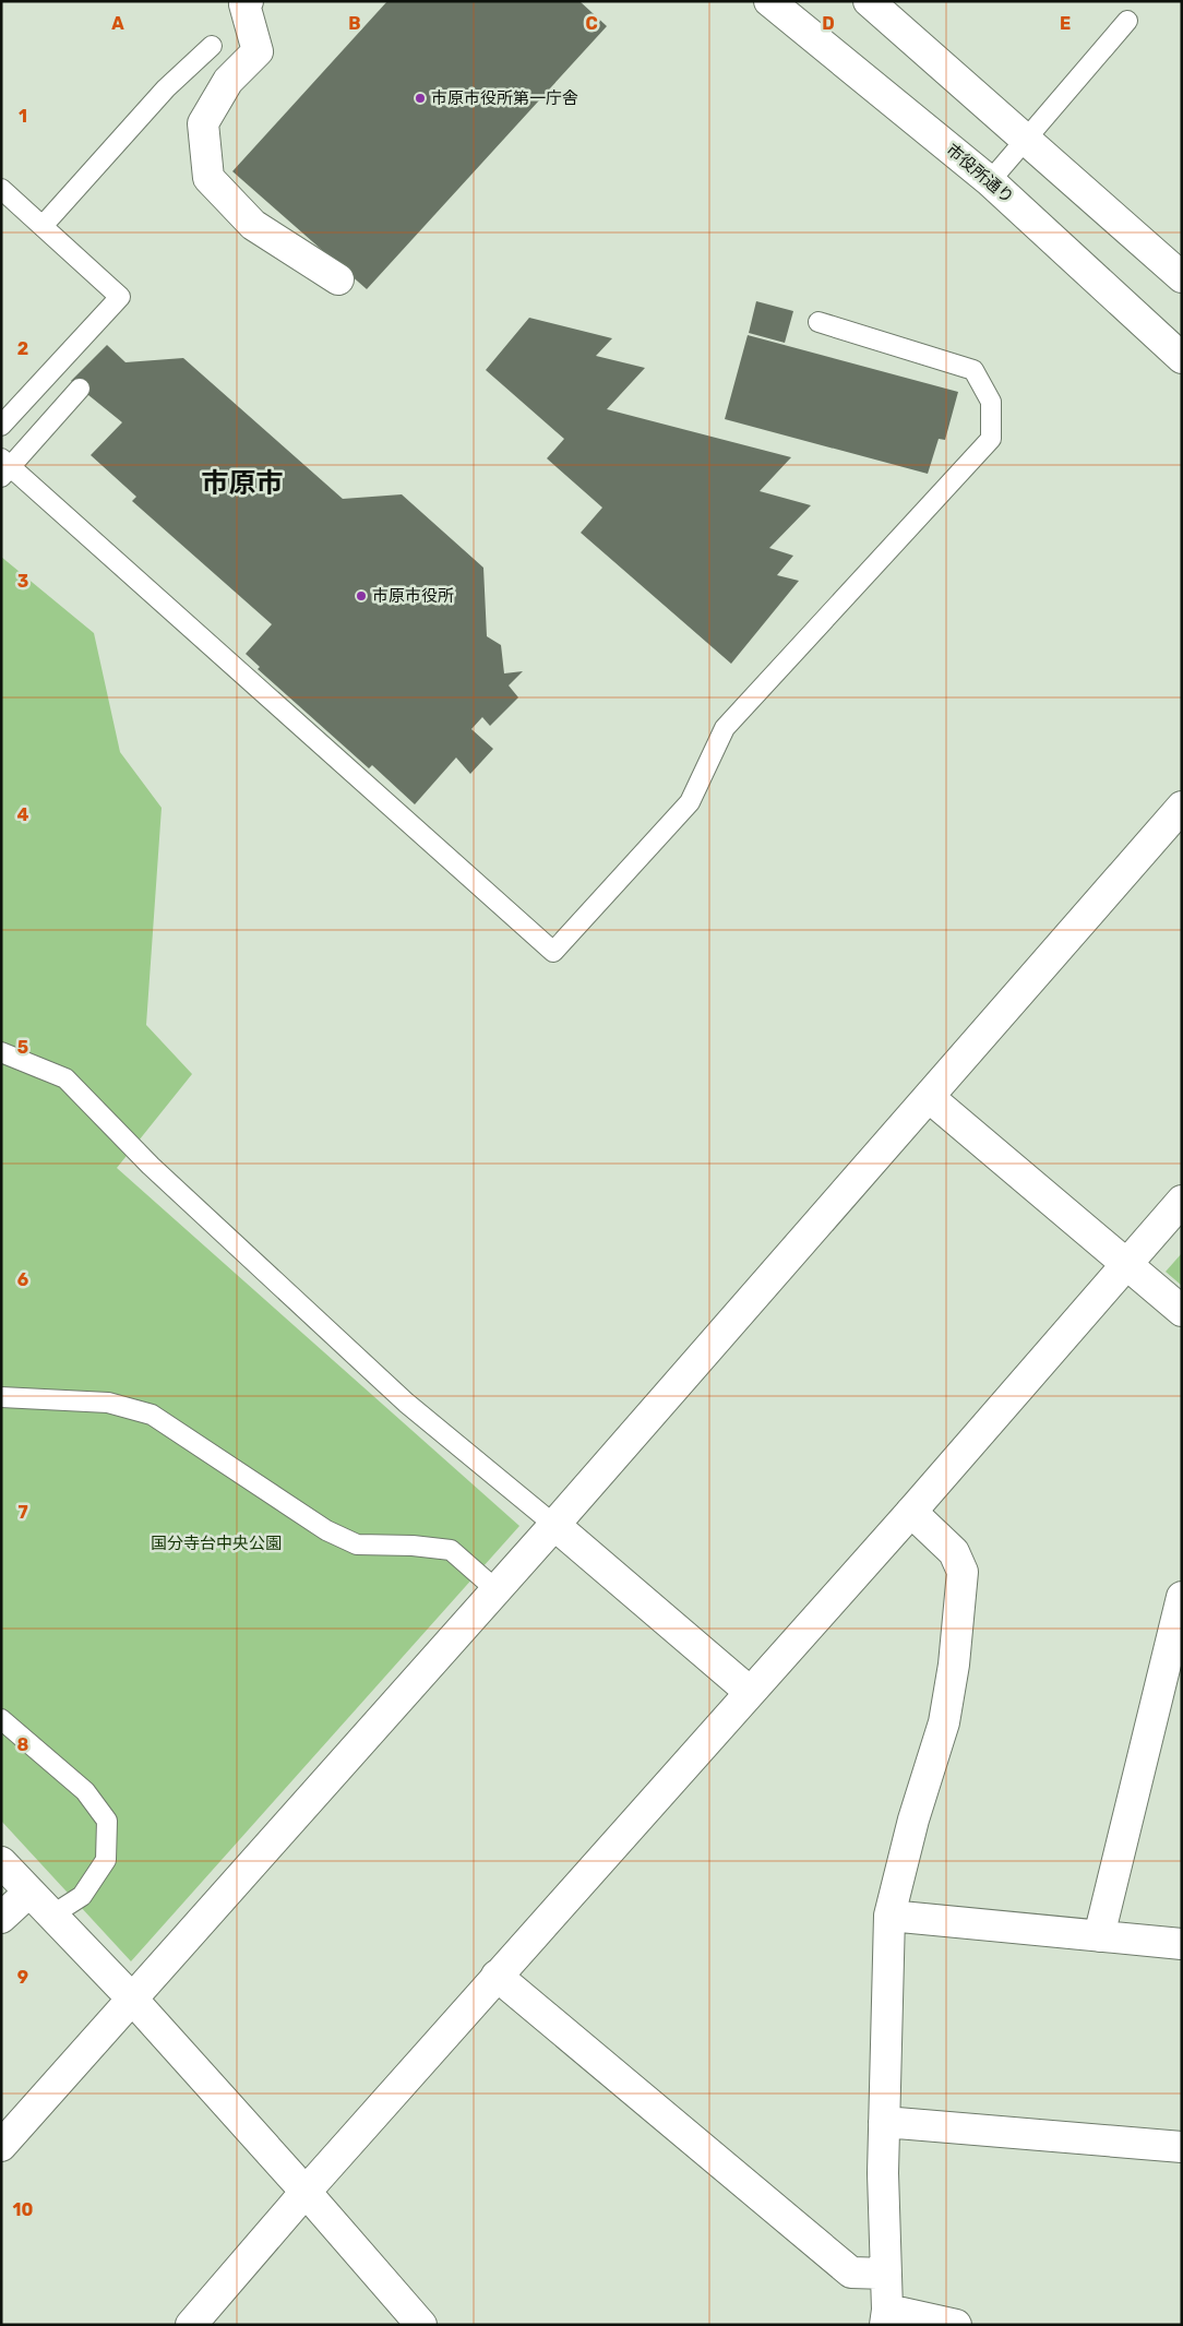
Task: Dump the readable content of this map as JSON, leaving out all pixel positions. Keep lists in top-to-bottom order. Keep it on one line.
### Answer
{"streets":{"street":["市役所通り"]},"districts":["市原市"],"parks":["国分寺台中央公園"],"places":["市原市役所第一庁舎","市原市役所"],"grid":{"columns":["A","B","C","D","E"],"rows":["1","2","3","4","5","6","7","8","9","10"]}}
